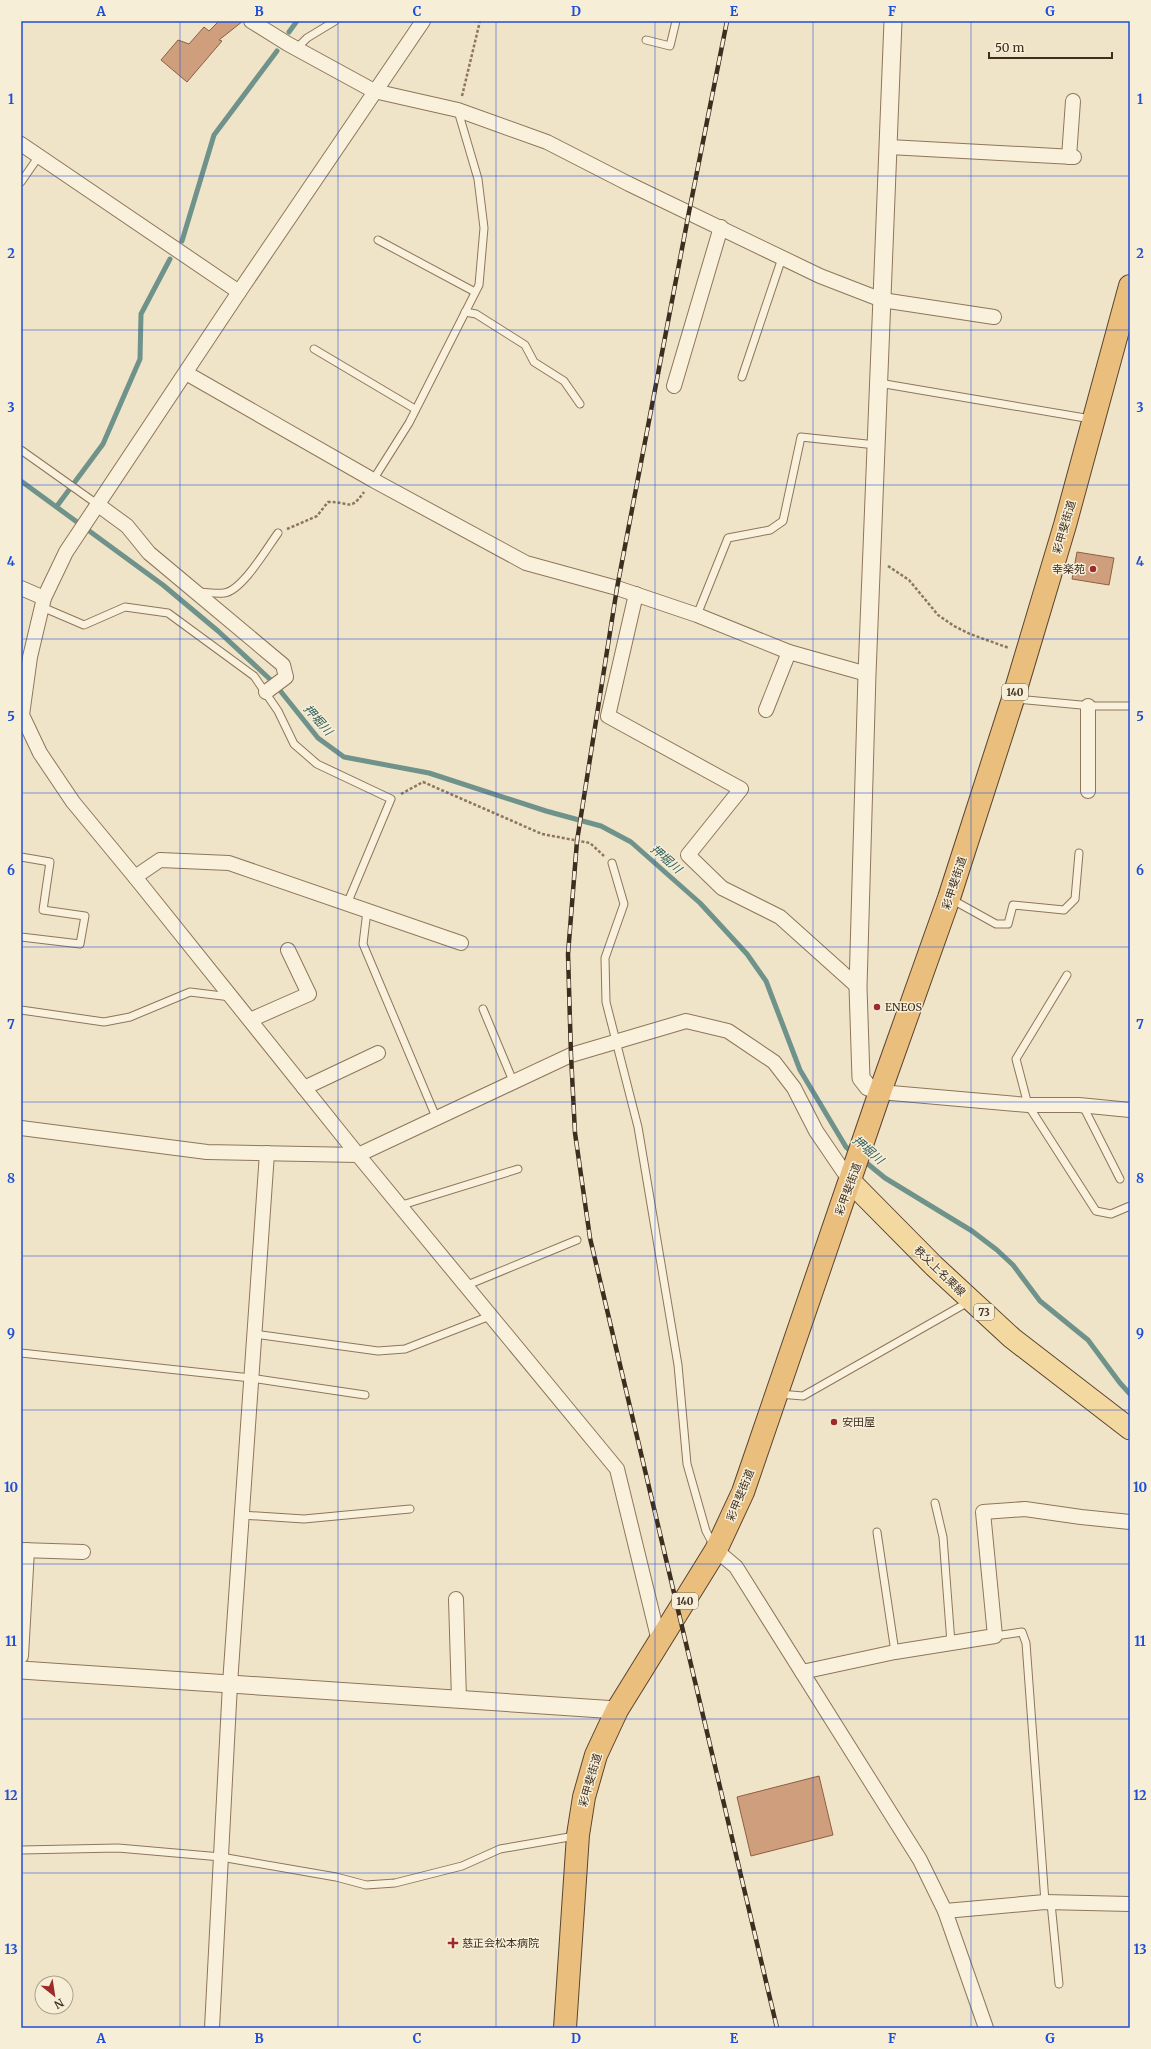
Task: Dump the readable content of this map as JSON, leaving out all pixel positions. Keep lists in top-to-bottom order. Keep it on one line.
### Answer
{"streets":{"highway":["彩甲斐街道","140"],"main road":["秩父上名栗線","73"]},"crossings":[["彩甲斐街道","秩父上名栗線"]],"water":["押堀川"],"places":{"other":["幸楽苑","ENEOS","安田屋"],"health":["慈正会松本病院"]},"scale_bar":"50 m","north":"bottom right","grid":{"columns":["A","B","C","D","E","F","G"],"rows":["1","2","3","4","5","6","7","8","9","10","11","12","13"]}}
